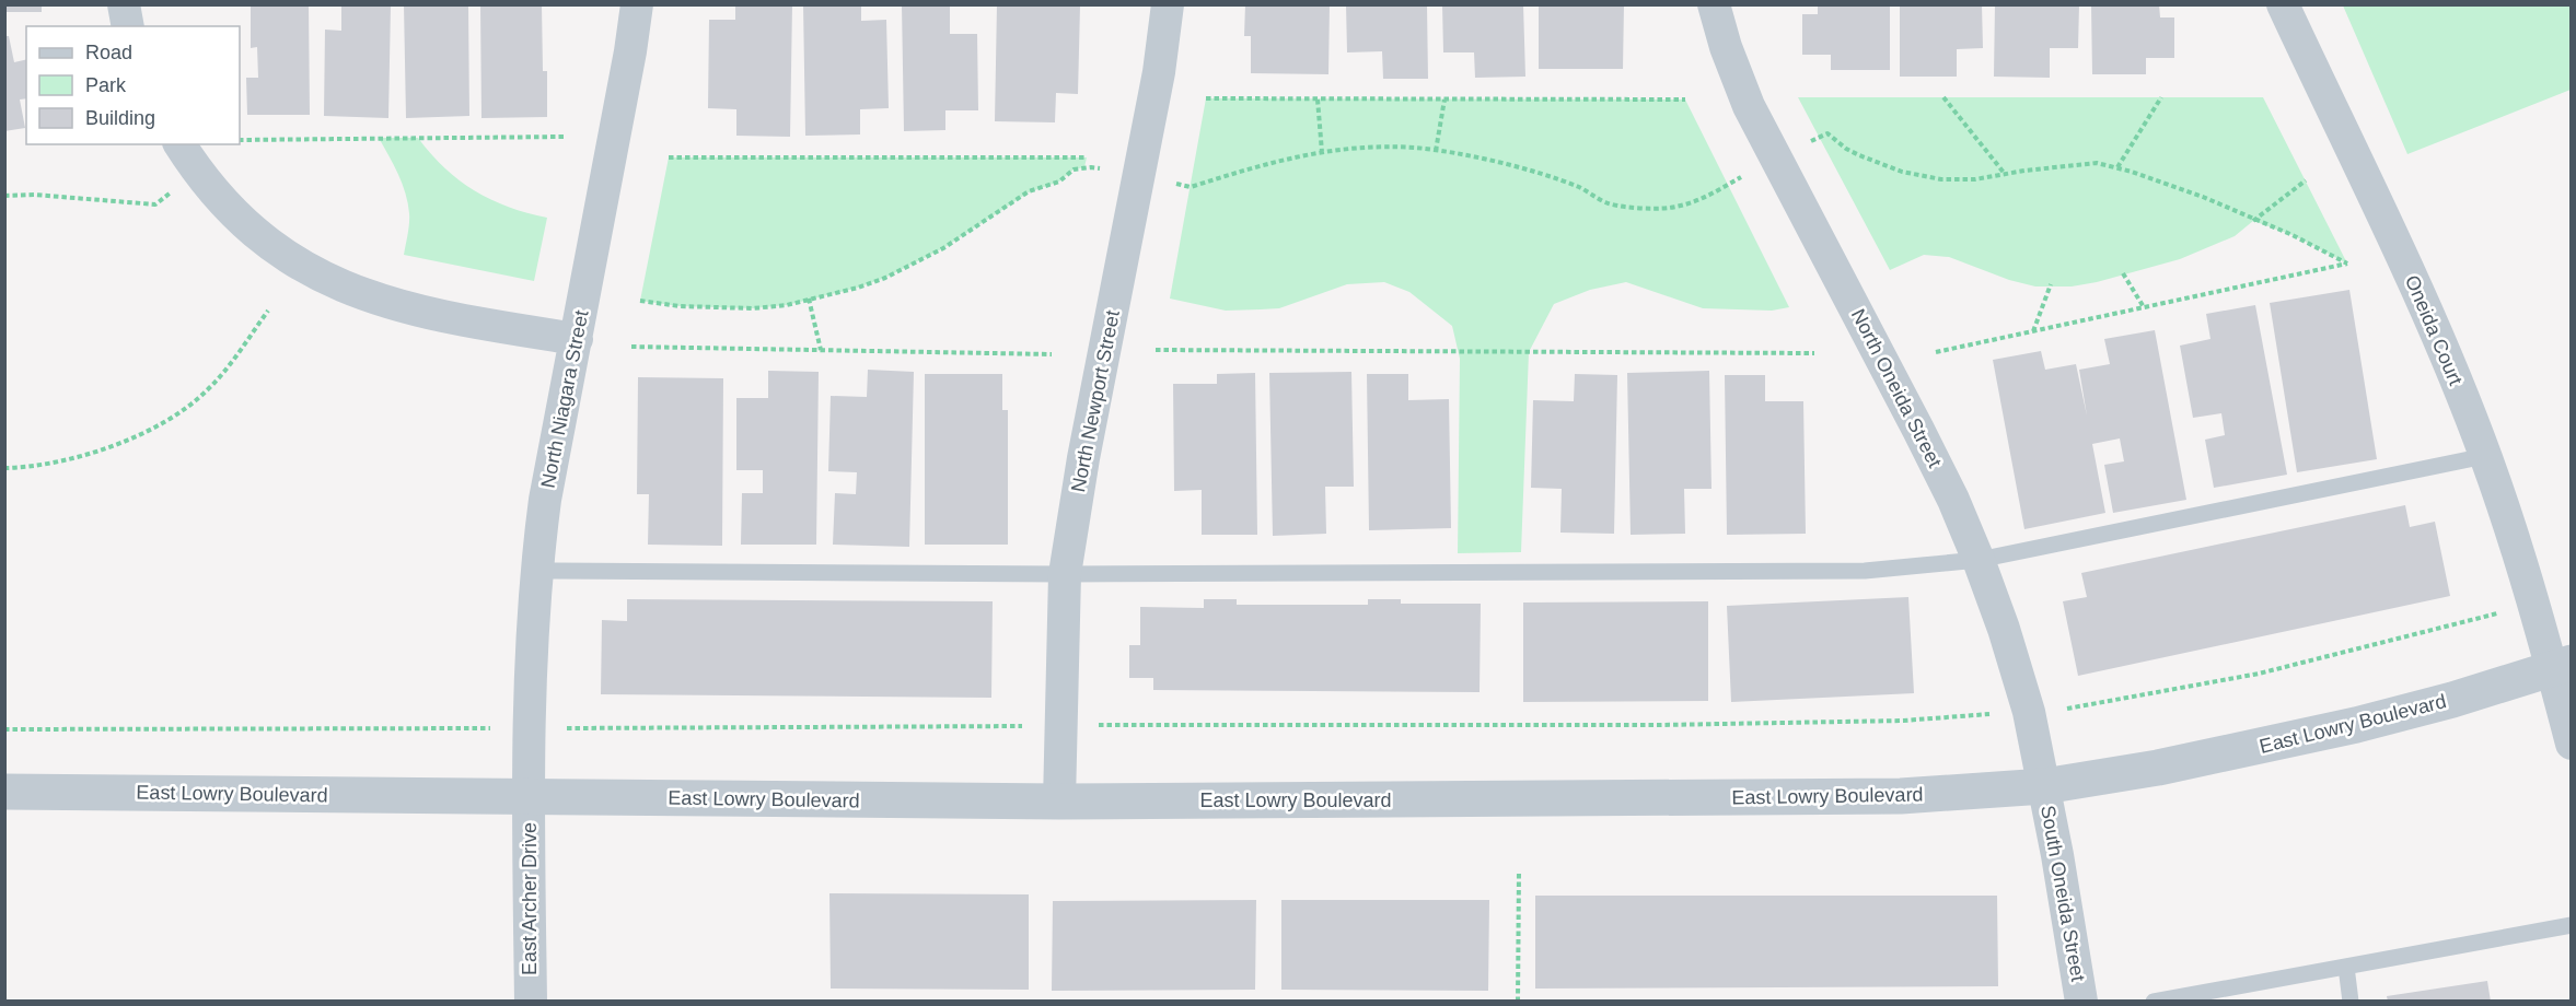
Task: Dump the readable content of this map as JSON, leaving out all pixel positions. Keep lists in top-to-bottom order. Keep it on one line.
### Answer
{"streets":{"street":["Oneida Court","North Oneida Street","North Niagara Street","North Newport Street","East Lowry Boulevard","South Oneida Street","East Archer Drive"]},"crossings":[["Oneida Court","East Lowry Boulevard"],["North Oneida Street","East Lowry Boulevard"],["North Oneida Street","South Oneida Street"],["North Niagara Street","East Lowry Boulevard"],["North Niagara Street","East Archer Drive"],["North Newport Street","East Lowry Boulevard"],["East Lowry Boulevard","South Oneida Street"],["East Lowry Boulevard","East Archer Drive"]],"legend":["Road","Park","Building"]}
